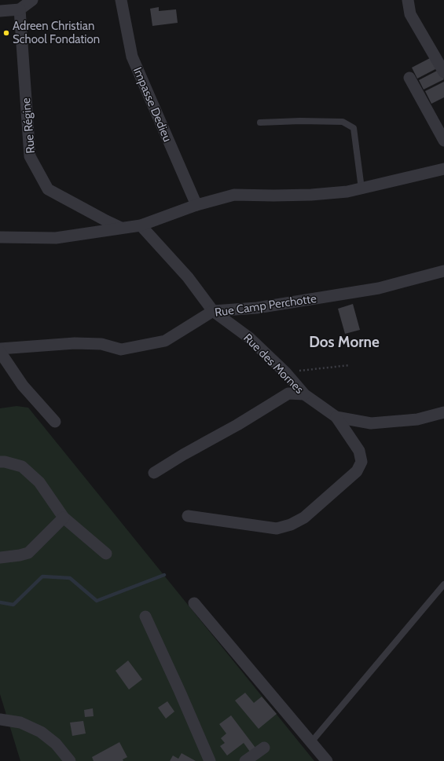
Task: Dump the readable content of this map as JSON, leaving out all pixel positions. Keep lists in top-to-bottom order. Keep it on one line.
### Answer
{"streets":{"street":["Impasse Dedieu","Rue Régine","Rue Camp Perchotte","Rue des Mornes"]},"crossings":[["Rue Camp Perchotte","Rue des Mornes"]],"districts":["Dos Morne"],"places":["Adreen Christian School Fondation"]}
